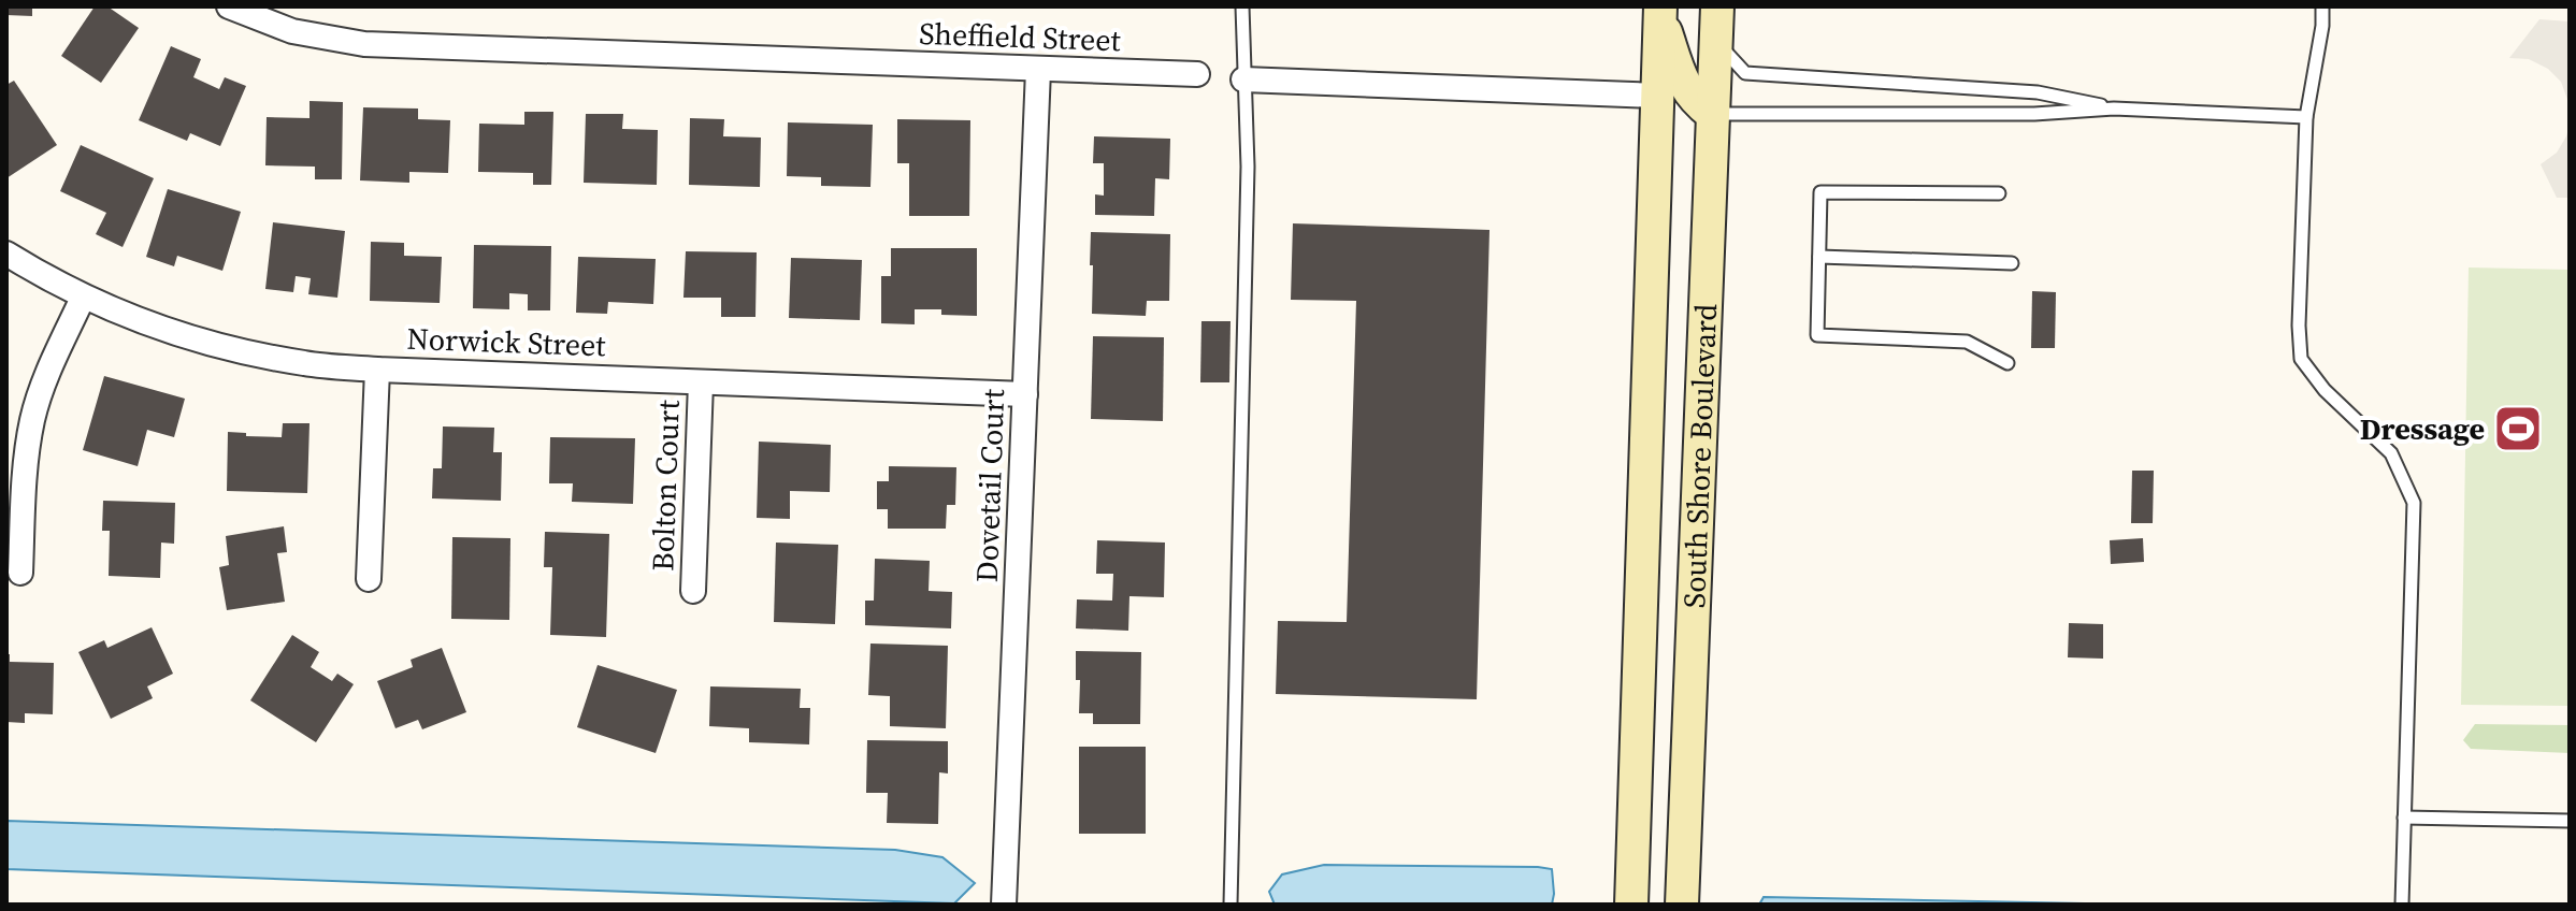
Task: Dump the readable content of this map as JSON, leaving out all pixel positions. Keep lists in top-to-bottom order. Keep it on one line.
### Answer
{"streets":{"street":["Sheffield Street","Norwick Street","South Shore Boulevard","Bolton Court","Dovetail Court"]},"crossings":[["Sheffield Street","Dovetail Court"],["Norwick Street","Bolton Court"],["Norwick Street","Dovetail Court"]],"places":{"sports":["Dressage"]}}
